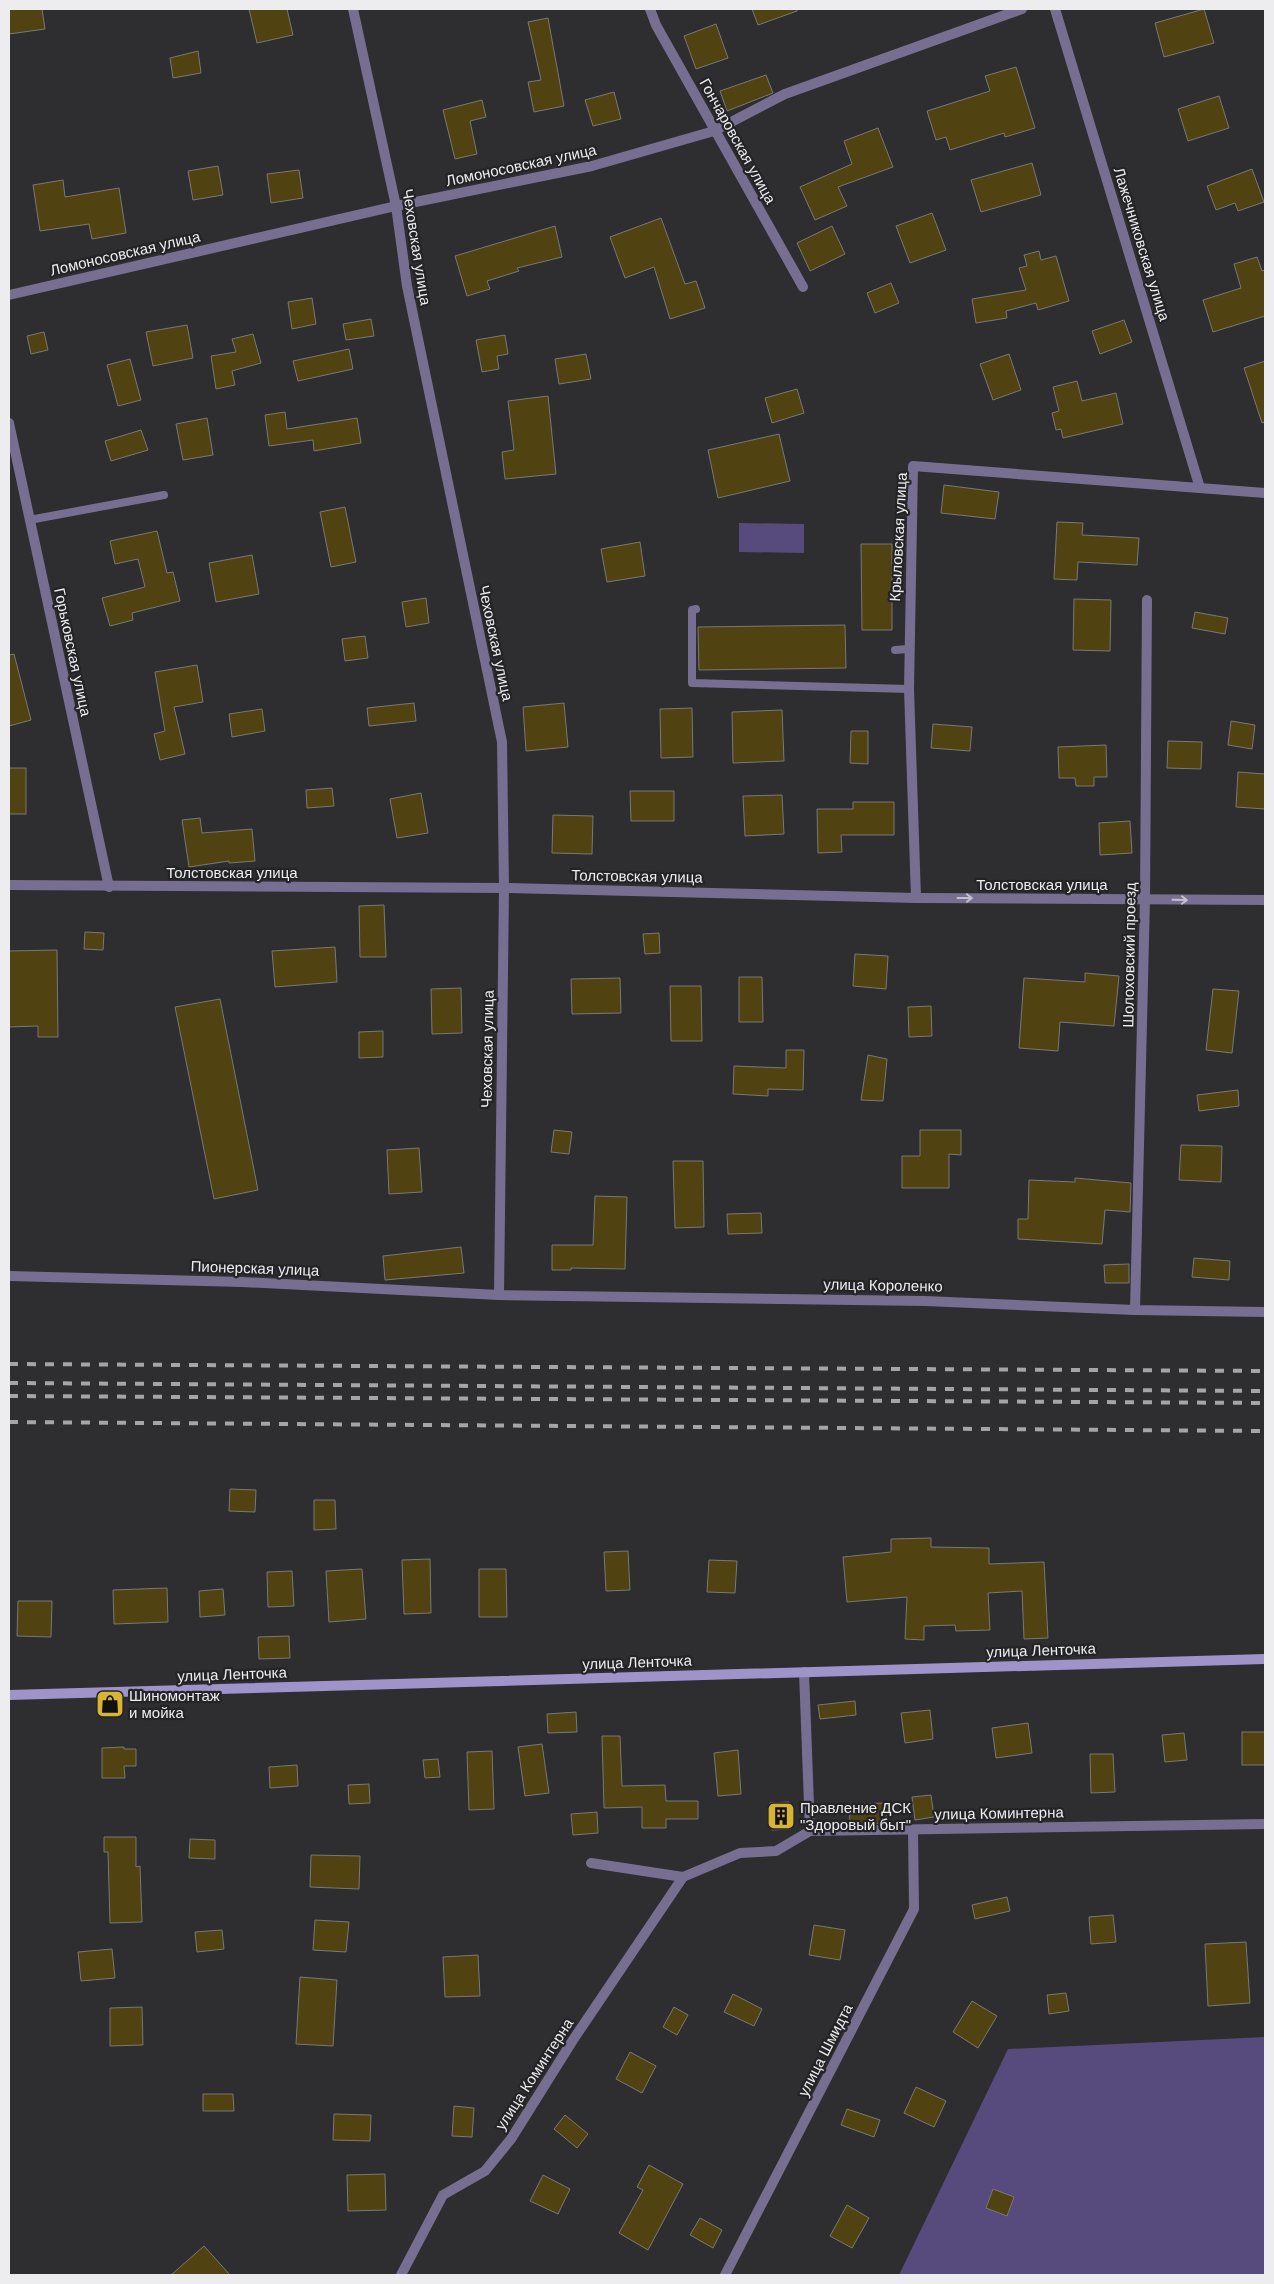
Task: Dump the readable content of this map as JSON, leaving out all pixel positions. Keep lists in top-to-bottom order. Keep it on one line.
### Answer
{"streets":{"main road":["улица Ленточка"],"street":["Гончаровская улица","Ломоносовская улица","Лажечниковская улица","Чеховская улица","Крыловская улица","Горьковская улица","Толстовская улица","Шолоховский проезд","Пионерская улица","улица Короленко","улица Коминтерна","улица Шмидта"]},"crossings":[["Гончаровская улица","Ломоносовская улица"],["Ломоносовская улица","Чеховская улица"],["Лажечниковская улица","Крыловская улица"],["Чеховская улица","Толстовская улица"],["Чеховская улица","Пионерская улица"],["Чеховская улица","улица Короленко"],["Крыловская улица","Толстовская улица"],["Горьковская улица","Толстовская улица"],["Толстовская улица","Шолоховский проезд"],["Шолоховский проезд","улица Короленко"],["Пионерская улица","улица Короленко"],["улица Коминтерна","улица Шмидта"]],"places":{"shop":["Шиномонтаж и мойка"],"building":["Правление ДСК \"Здоровый быт\""]}}
